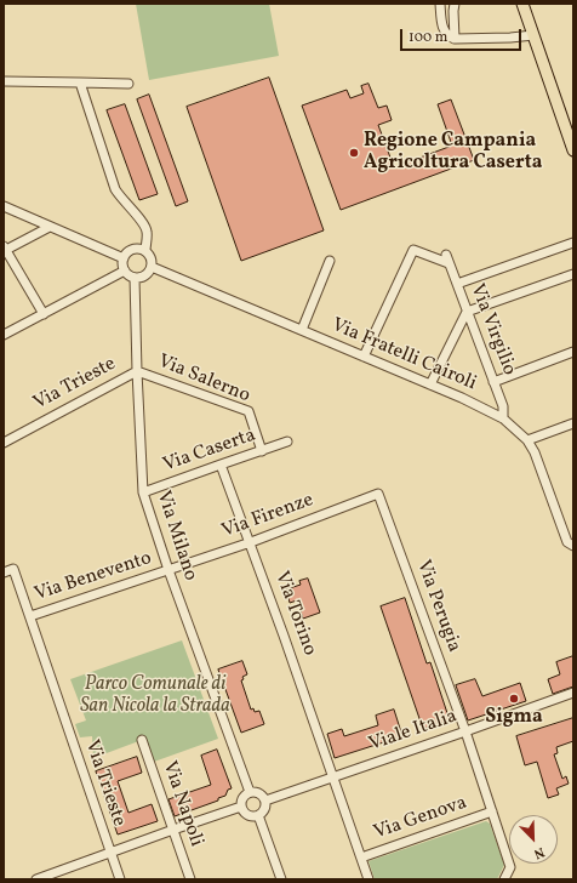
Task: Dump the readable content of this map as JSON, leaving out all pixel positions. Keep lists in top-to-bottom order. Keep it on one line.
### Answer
{"streets":{"street":["Via Virgilio","Via Fratelli Cairoli","Via Salerno","Via Trieste","Via Caserta","Via Firenze","Via Milano","Via Benevento","Via Perugia","Via Torino","Viale Italia","Via Napoli","Via Genova"]},"crossings":[["Via Virgilio","Via Fratelli Cairoli"],["Via Fratelli Cairoli","Via Milano"],["Via Salerno","Via Trieste"],["Via Salerno","Via Caserta"],["Via Salerno","Via Milano"],["Via Trieste","Via Milano"],["Via Trieste","Via Benevento"],["Via Caserta","Via Milano"],["Via Caserta","Via Torino"],["Via Firenze","Via Milano"],["Via Firenze","Via Benevento"],["Via Firenze","Via Perugia"],["Via Firenze","Via Torino"],["Via Milano","Via Benevento"],["Via Milano","Viale Italia"],["Via Perugia","Viale Italia"],["Via Perugia","Via Genova"],["Via Torino","Viale Italia"],["Via Torino","Via Genova"]],"parks":["Parco Comunale di San Nicola la Strada"],"places":["Regione Campania Agricoltura Caserta","Sigma"],"scale_bar":"100 m","north":"bottom right"}
